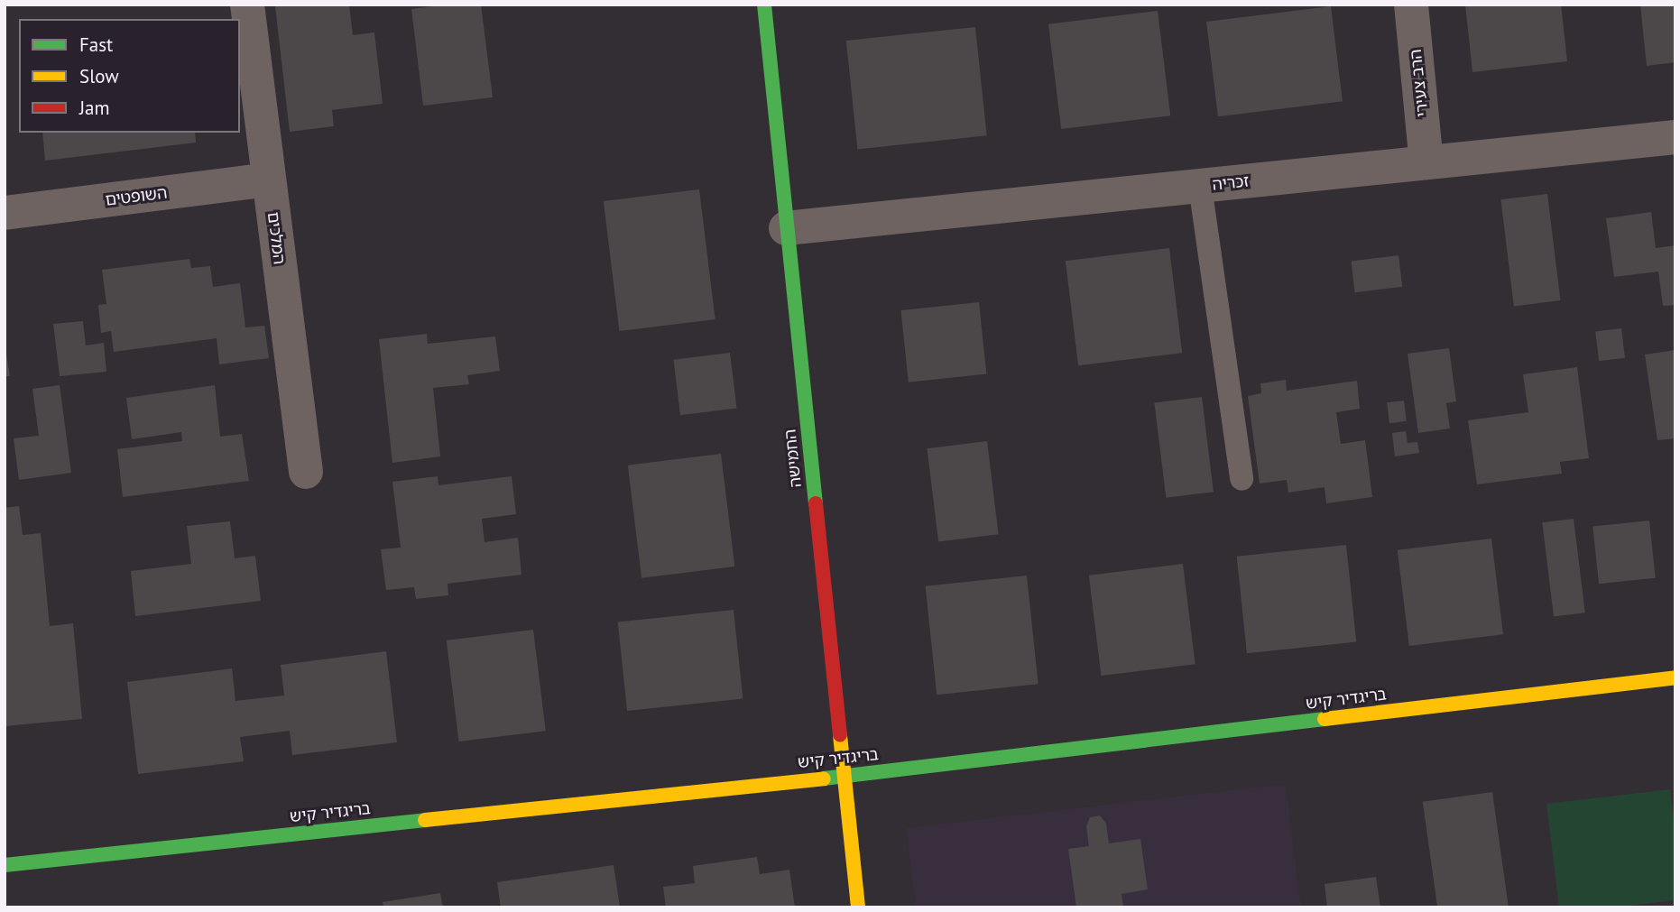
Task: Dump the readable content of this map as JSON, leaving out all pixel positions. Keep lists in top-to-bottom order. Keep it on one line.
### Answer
{"streets":{"street":["הרב צעירי","זכריה","השופטים","המלכים","החמישה","בריגדיר קיש"]},"crossings":[["הרב צעירי","זכריה"],["זכריה","החמישה"],["השופטים","המלכים"],["החמישה","בריגדיר קיש"]],"legend":["Fast","Slow","Jam"]}
